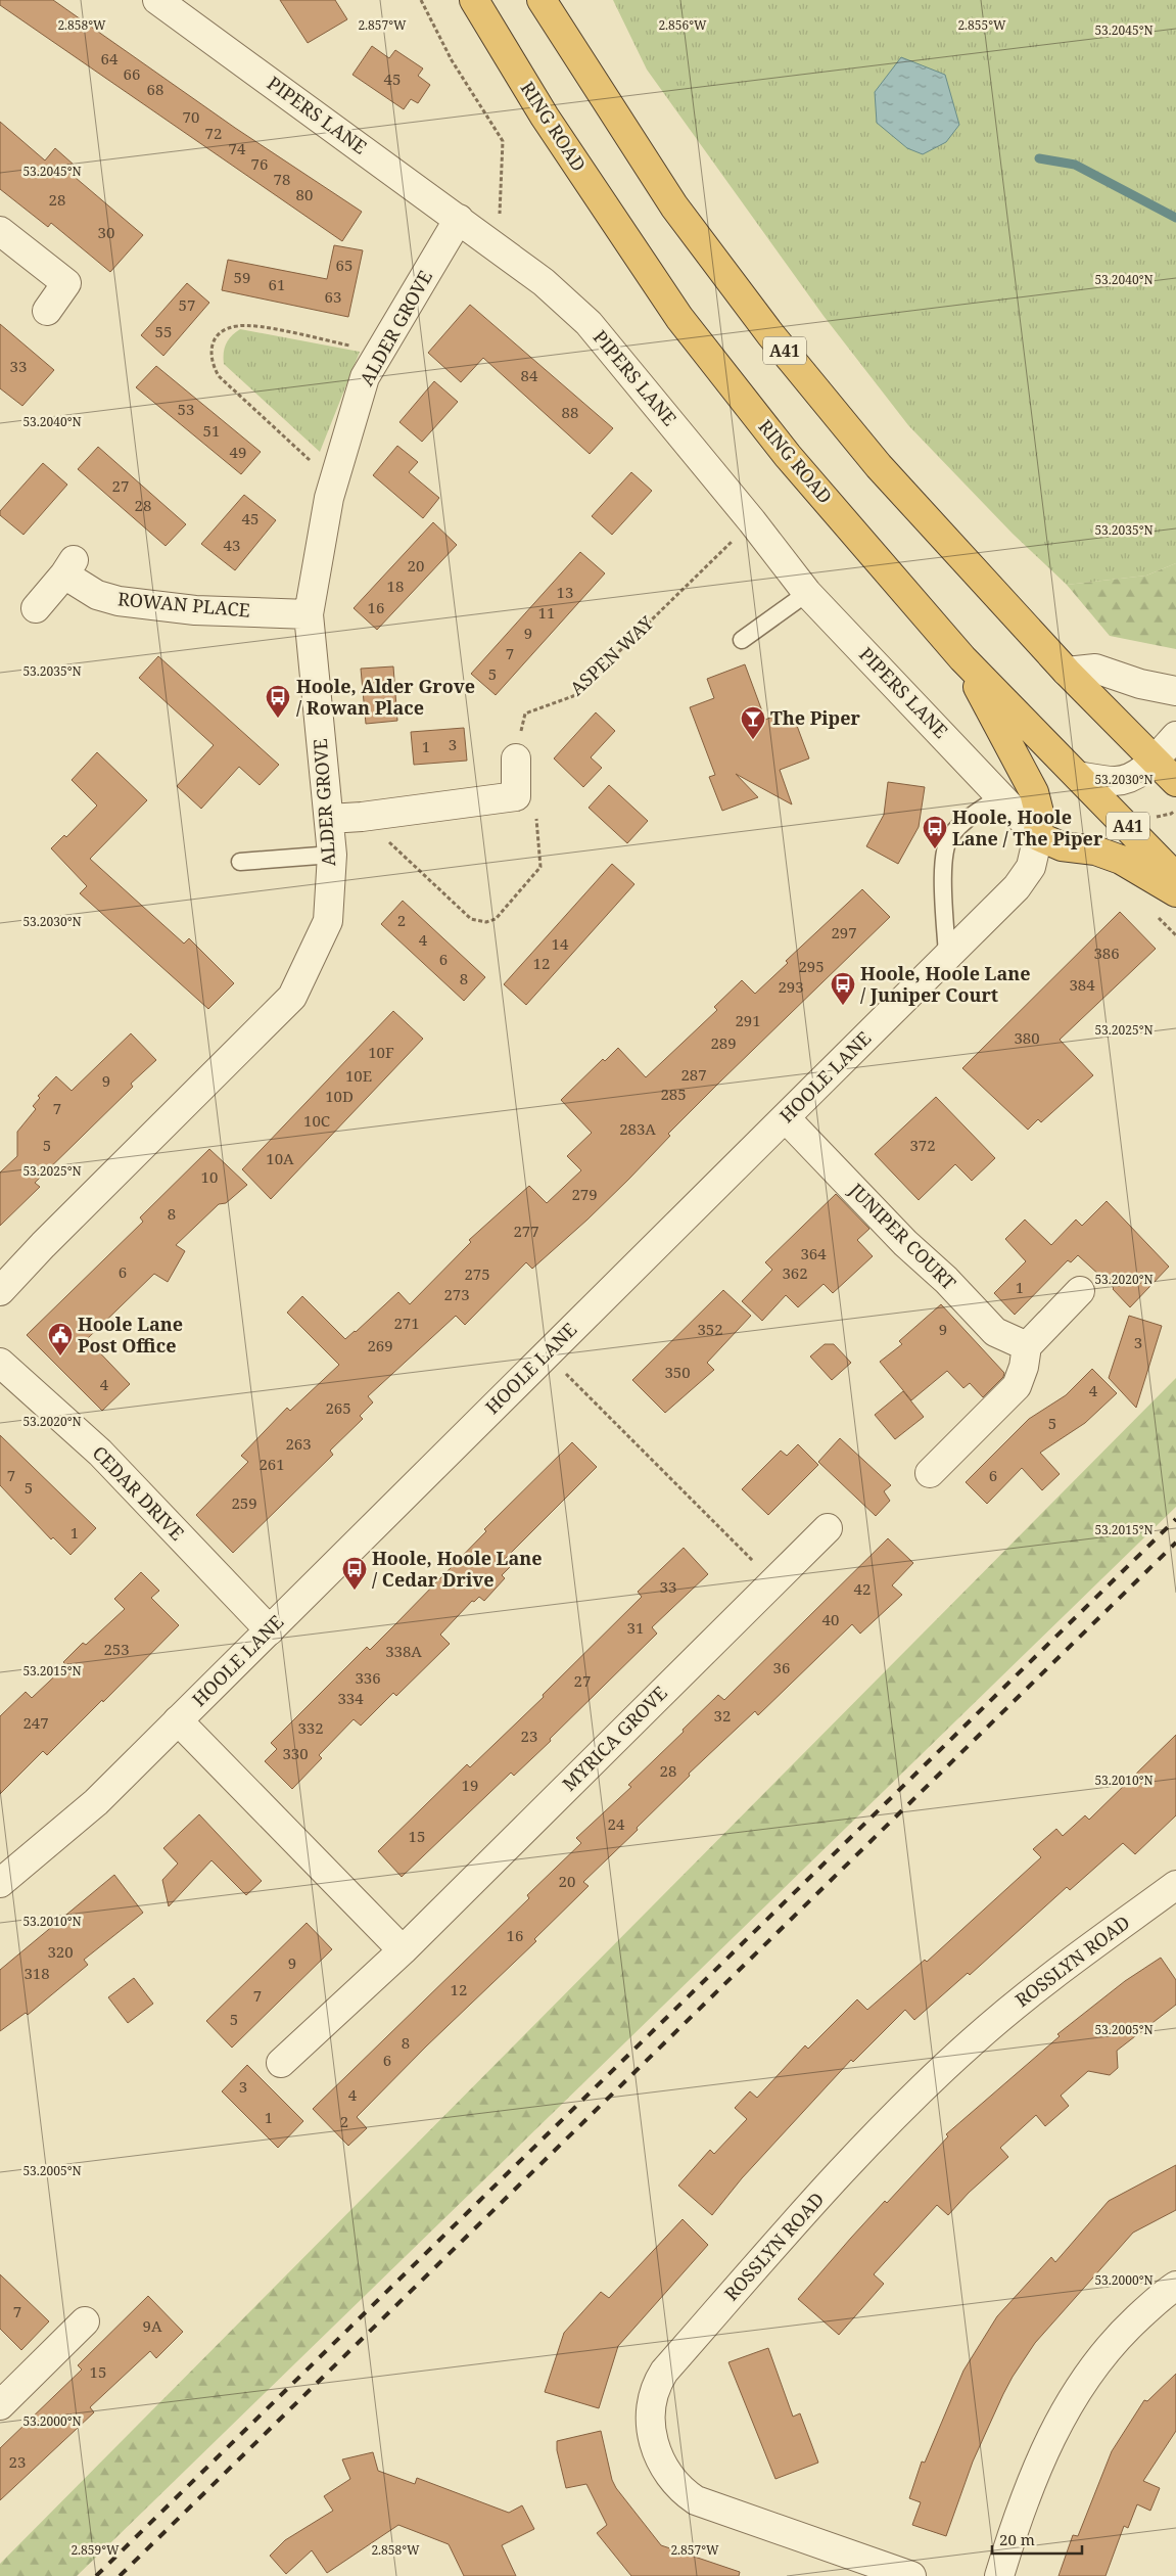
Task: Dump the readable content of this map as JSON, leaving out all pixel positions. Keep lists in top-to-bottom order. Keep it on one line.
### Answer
{"streets":{"highway":["RING ROAD","A41"],"street":["PIPERS LANE","ALDER GROVE","ROWAN PLACE","HOOLE LANE","JUNIPER COURT","CEDAR DRIVE","MYRICA GROVE","ROSSLYN ROAD"],"path":["ASPEN WAY"]},"crossings":[["PIPERS LANE","ALDER GROVE"],["PIPERS LANE","ASPEN WAY"],["PIPERS LANE","HOOLE LANE"],["ALDER GROVE","ROWAN PLACE"],["HOOLE LANE","JUNIPER COURT"],["HOOLE LANE","CEDAR DRIVE"]],"places":{"bus stop":["Hoole, Alder Grove / Rowan Place","Hoole, Hoole Lane / The Piper","Hoole, Hoole Lane / Juniper Court","Hoole, Hoole Lane / Cedar Drive"],"bar":["The Piper"],"public building":["Hoole Lane Post Office"]},"house_numbers":["64","66","45","68","70","72","74","76","78","80","28","30","65","59","61","63","57","55","33","84","53","88","51","49","27","28","45","43","20","18","13","16","11","9","7","5","3","1","2","297","4","14","386","6","12","295","8","384","293","291","380","289","10F","287","10E","9","285","10D","7","10C","283A","5","372","10A","10","279","8","277","364","6","362","275","1","273","271","352","9","3","269","350","4","4","265","5","263","261","7","6","5","259","1","33","42","40","31","253","338A","36","336","27","334","32","247","332","23","330","28","19","24","15","20","16","320","9","318","12","7","5","8","6","3","4","1","2","7","9A","15","23"],"scale_bar":"20 m","coordinates":["2.858°W","2.857°W","2.856°W","2.855°W","53.2045°N","53.2040°N","53.2035°N","53.2030°N","53.2025°N","53.2020°N","53.2015°N","53.2010°N","53.2005°N","53.2000°N","2.859°W"]}
